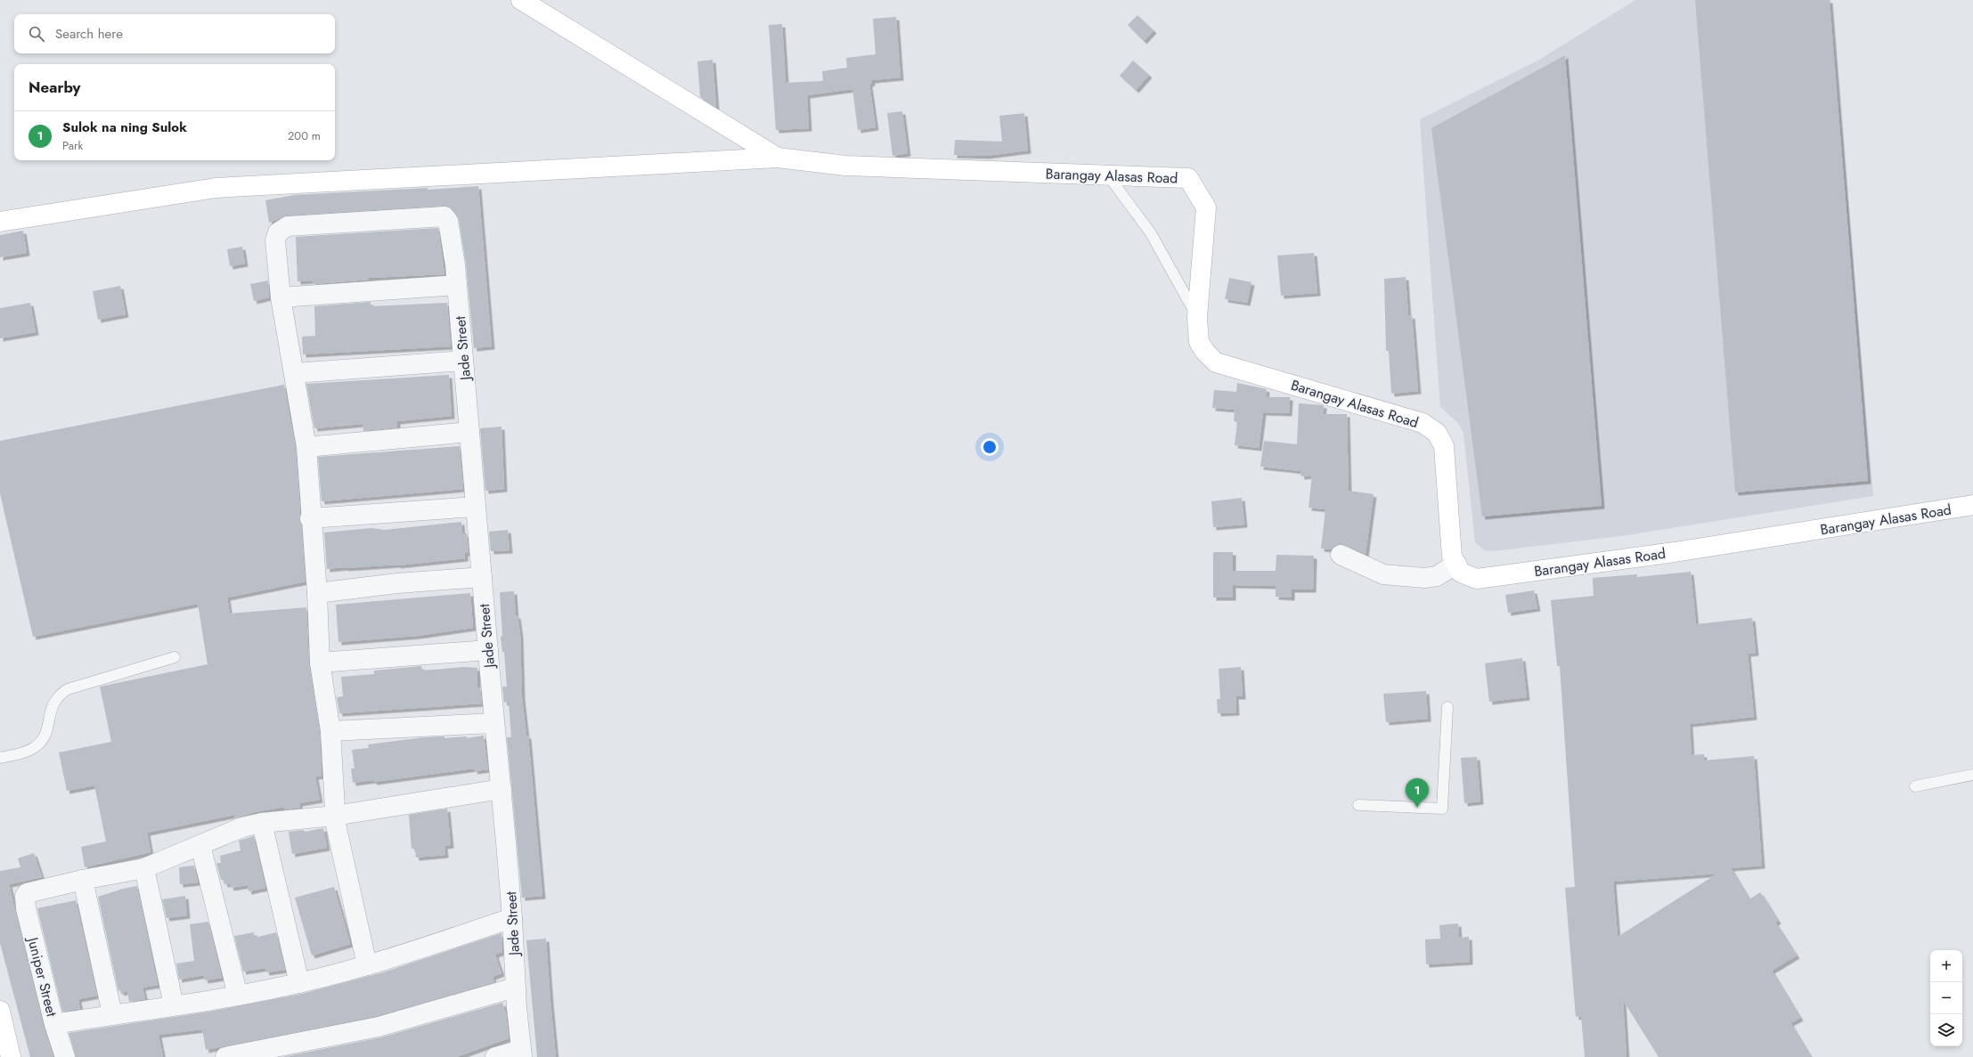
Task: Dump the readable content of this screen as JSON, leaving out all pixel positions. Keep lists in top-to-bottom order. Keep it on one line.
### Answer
{"streets":{"street":["Barangay Alasas Road","Jade Street","Juniper Street"]},"page":{"search":"Search here","heading":"Nearby","list":[{"mark":"1","name":"Sulok na ning Sulok","note":"Park","value":"200 m"}],"pins":"1","map_buttons":["+","−"]}}
